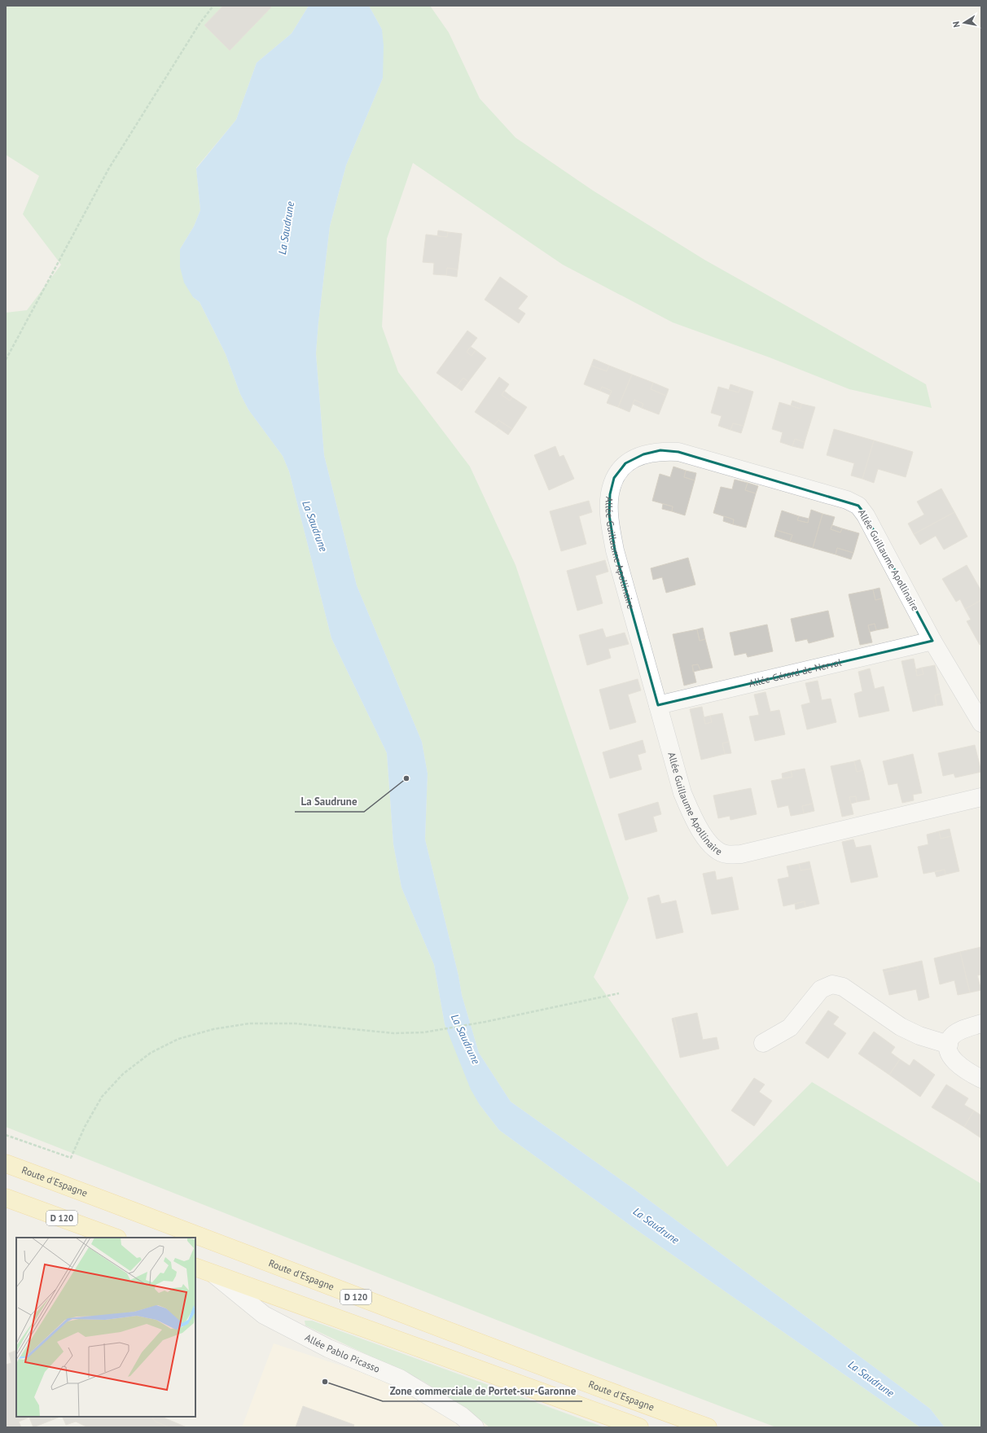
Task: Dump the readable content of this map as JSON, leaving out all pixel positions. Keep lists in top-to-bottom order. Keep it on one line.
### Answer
{"streets":{"main road":["Route d'Espagne","D 120"],"street":["Allée Guillaume Apollinaire","Allée Gérard de Nerval","Allée Pablo Picasso"]},"crossings":[["Allée Guillaume Apollinaire","Allée Gérard de Nerval"]],"water":["La Saudrune"],"places":["La Saudrune","Zone commerciale de Portet-sur-Garonne"],"north":"left"}
